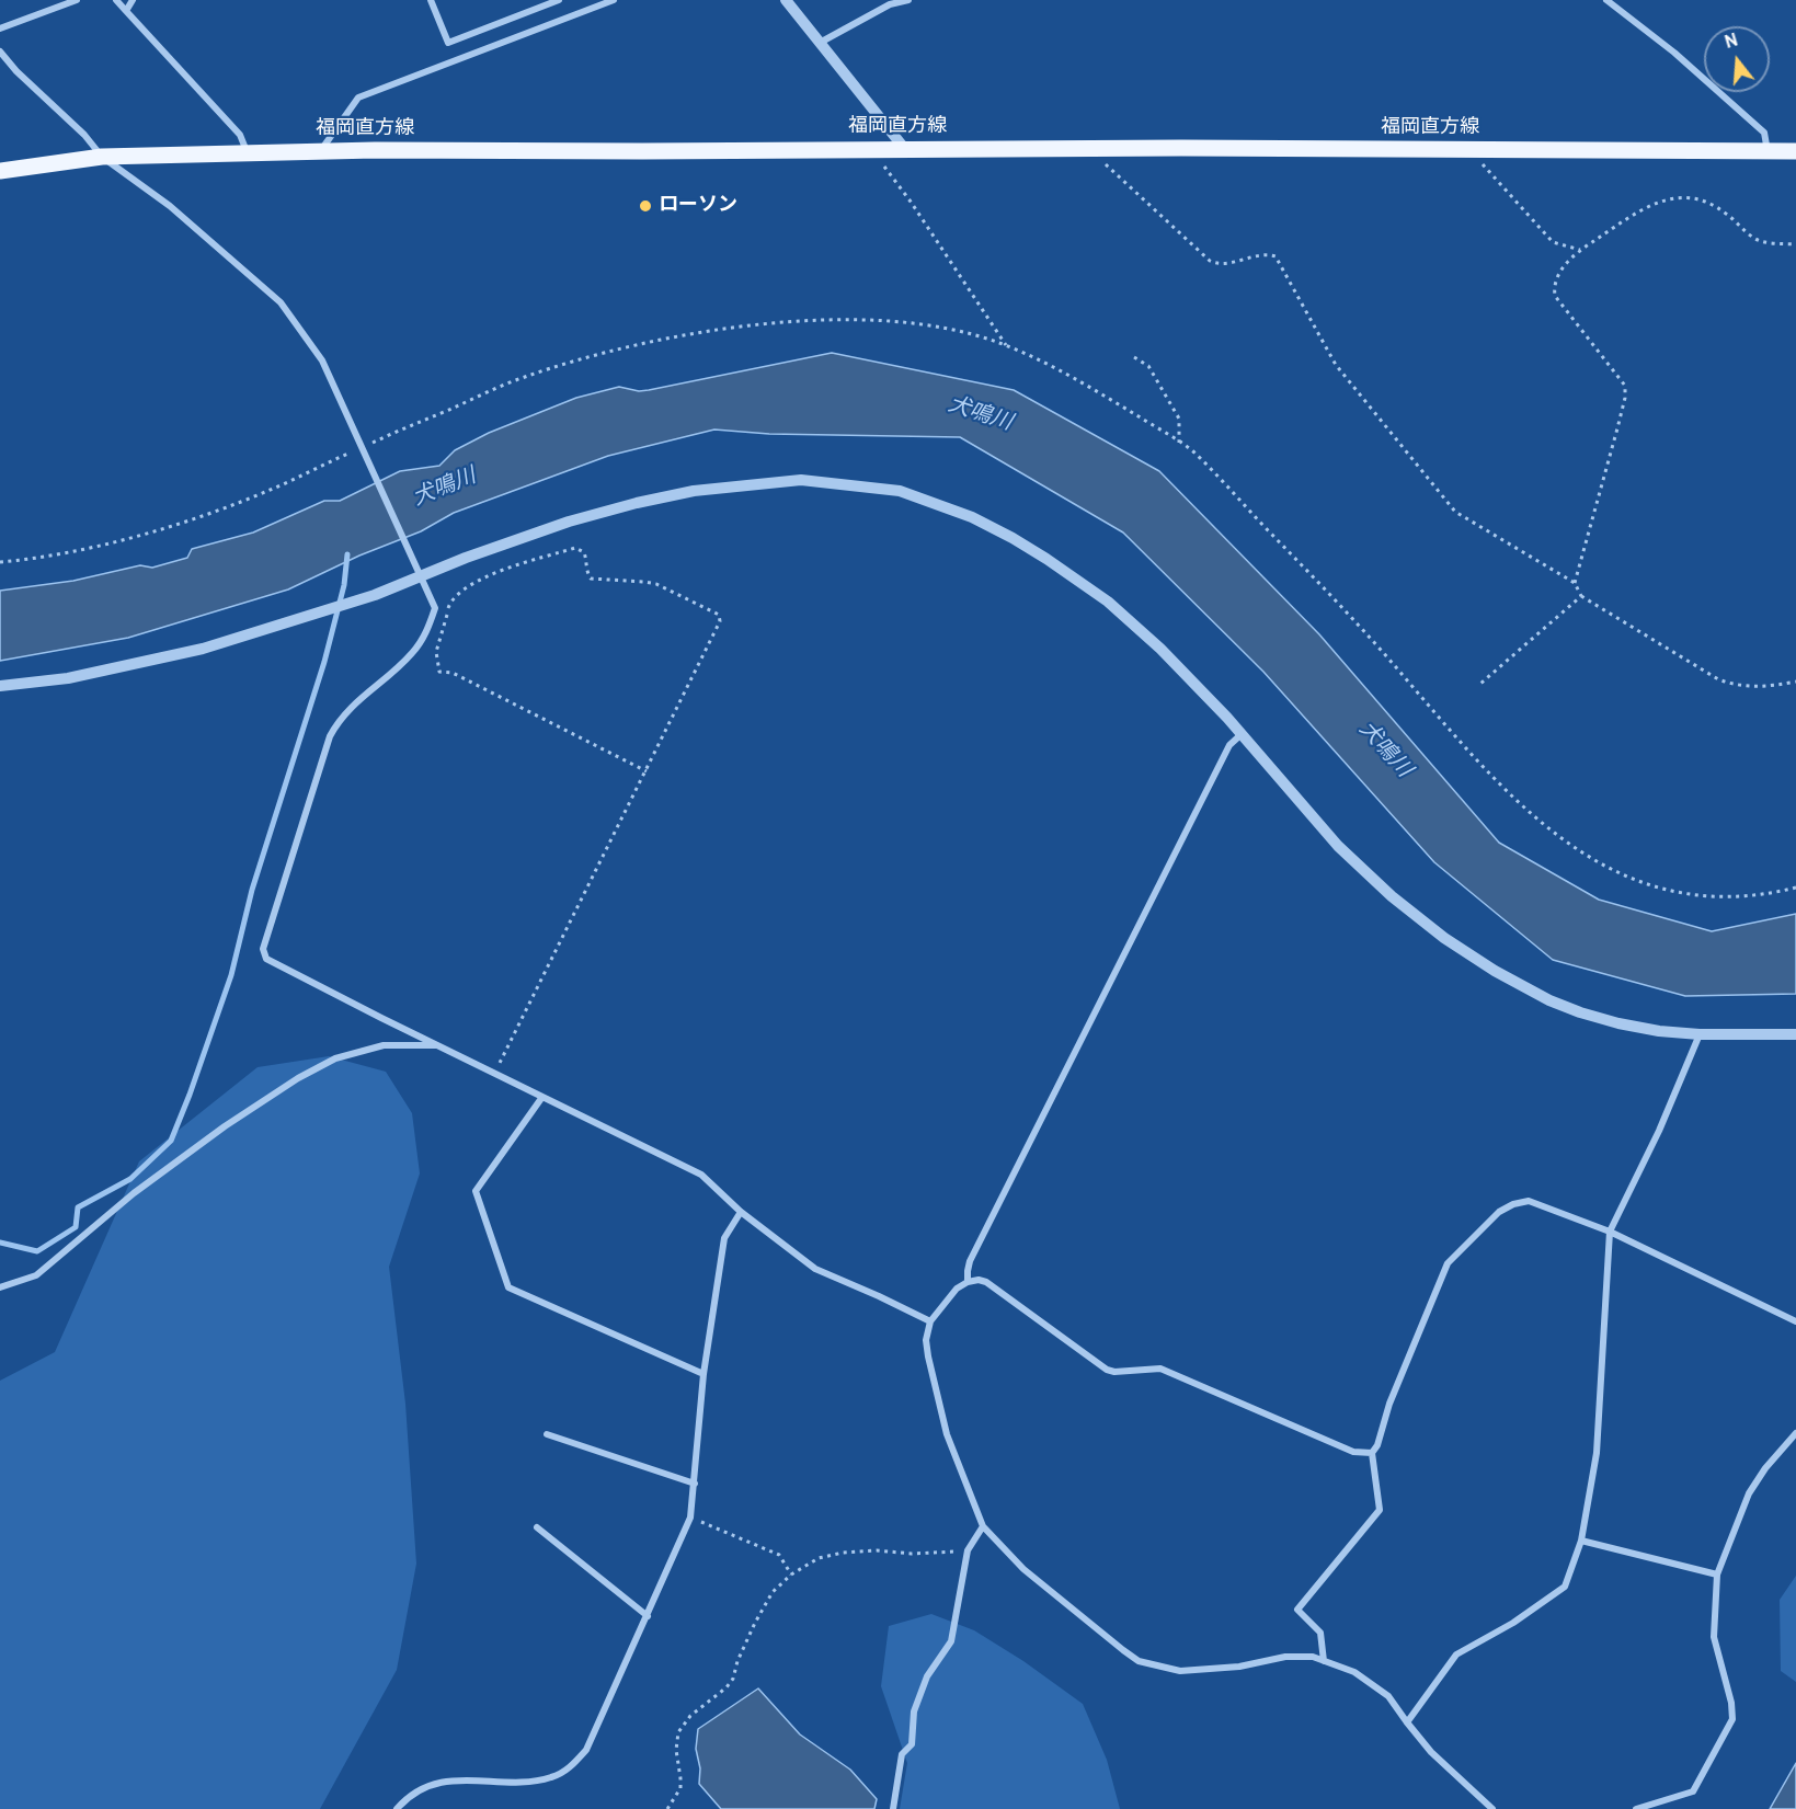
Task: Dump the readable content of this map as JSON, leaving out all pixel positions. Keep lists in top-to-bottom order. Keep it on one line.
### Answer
{"streets":{"main road":["福岡直方線"]},"water":["犬鳴川"],"places":["ローソン"],"north":"top"}
